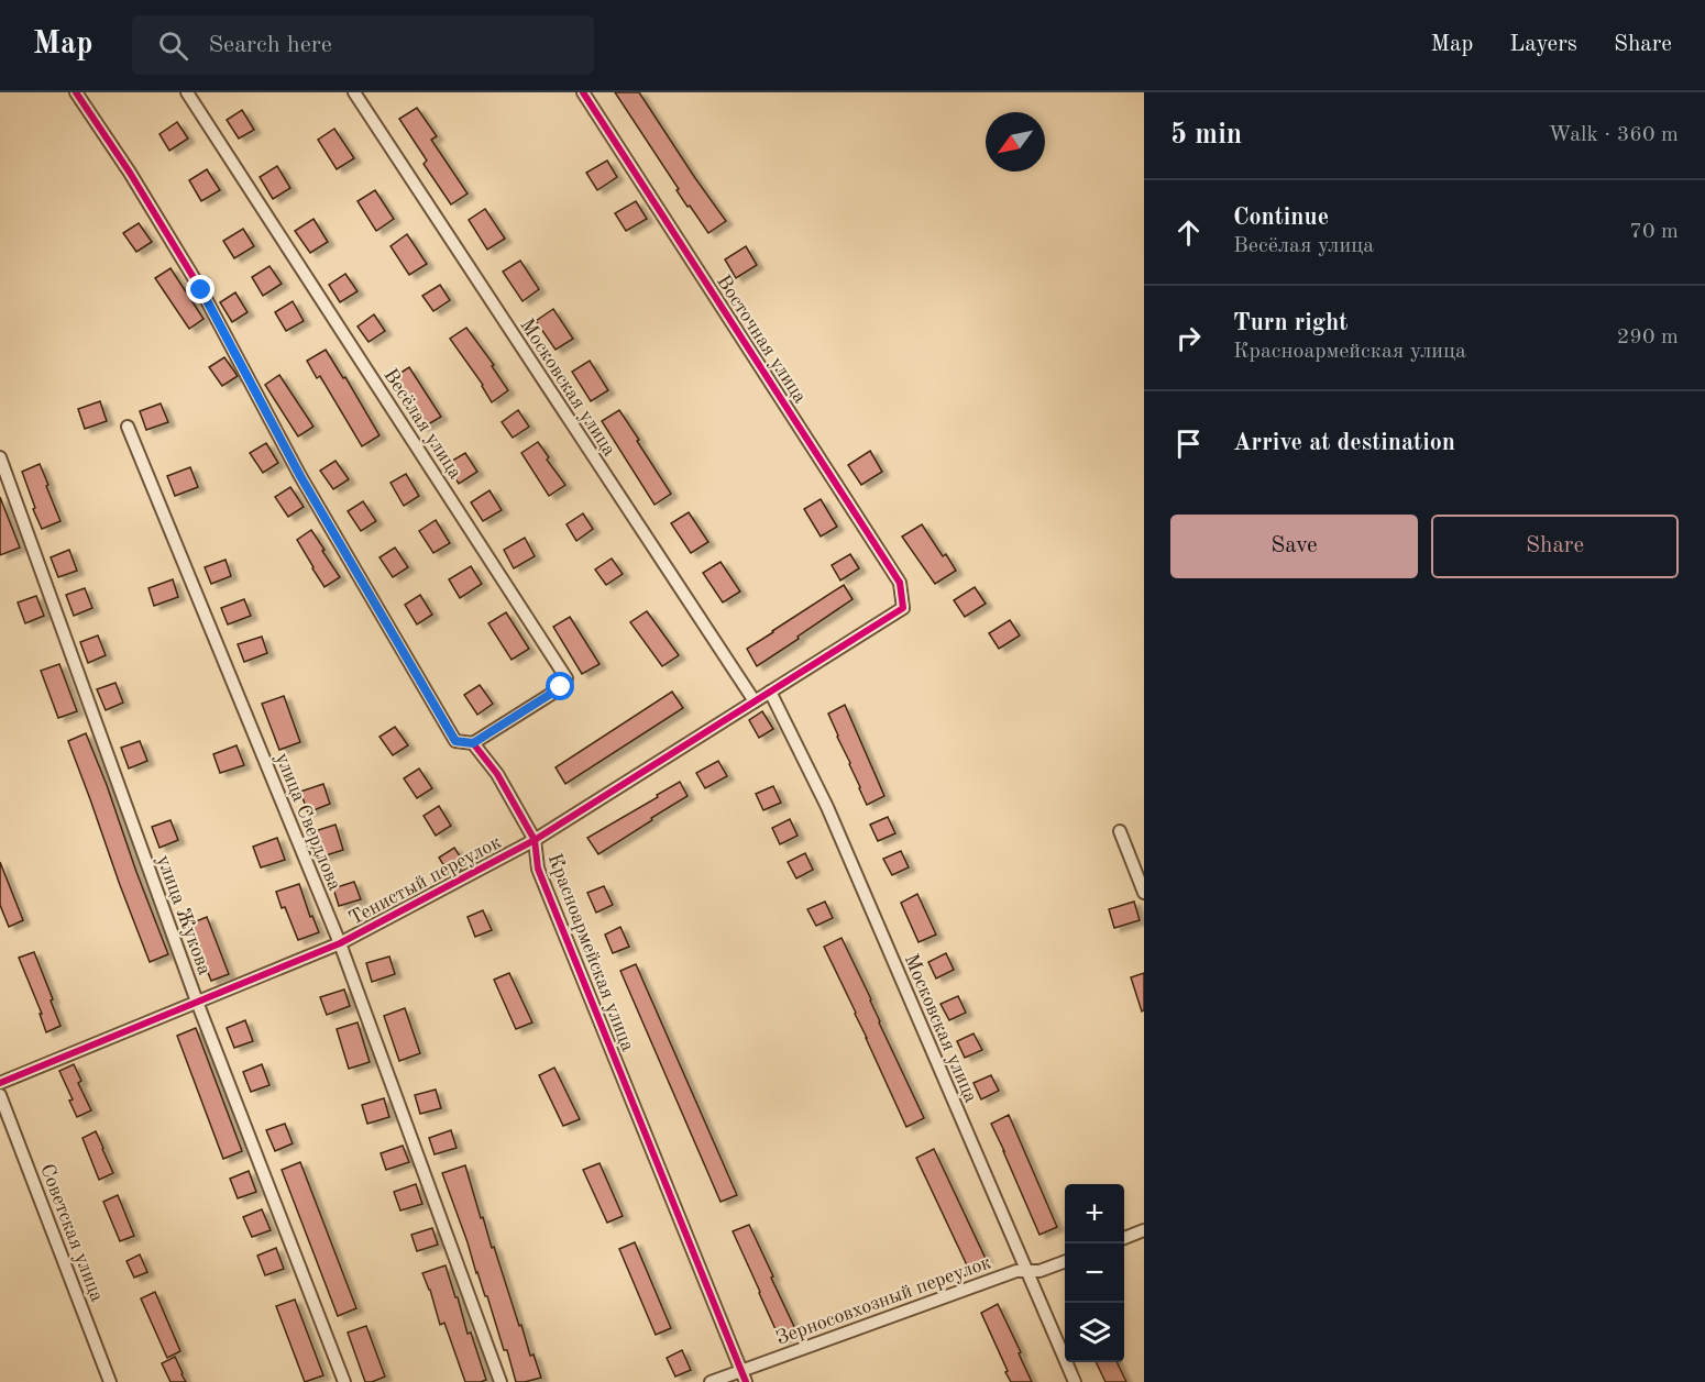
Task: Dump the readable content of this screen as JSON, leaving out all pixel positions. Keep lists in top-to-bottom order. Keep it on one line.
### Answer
{"streets":{"street":["Восточная улица","Московская улица","Весёлая улица","улица Свердлова","Тенистый переулок","улица Жукова","Красноармейская улица","Советская улица","Зерносовхозный переулок"]},"crossings":[["Восточная улица","Тенистый переулок"],["Московская улица","Тенистый переулок"],["Московская улица","Зерносовхозный переулок"],["Весёлая улица","Красноармейская улица"],["улица Свердлова","Тенистый переулок"],["Тенистый переулок","улица Жукова"],["Тенистый переулок","Красноармейская улица"],["Красноармейская улица","Зерносовхозный переулок"]],"north":"bottom left","page":{"header":"Map","search":"Search here","nav":["Map","Layers","Share"],"heading":["5 min","Walk · 360 m"],"list":[["Continue","Весёлая улица","70 m"],["Turn right","Красноармейская улица","290 m"],"Arrive at destination"],"buttons":["Save","Share"],"map_buttons":["+","−"]}}
